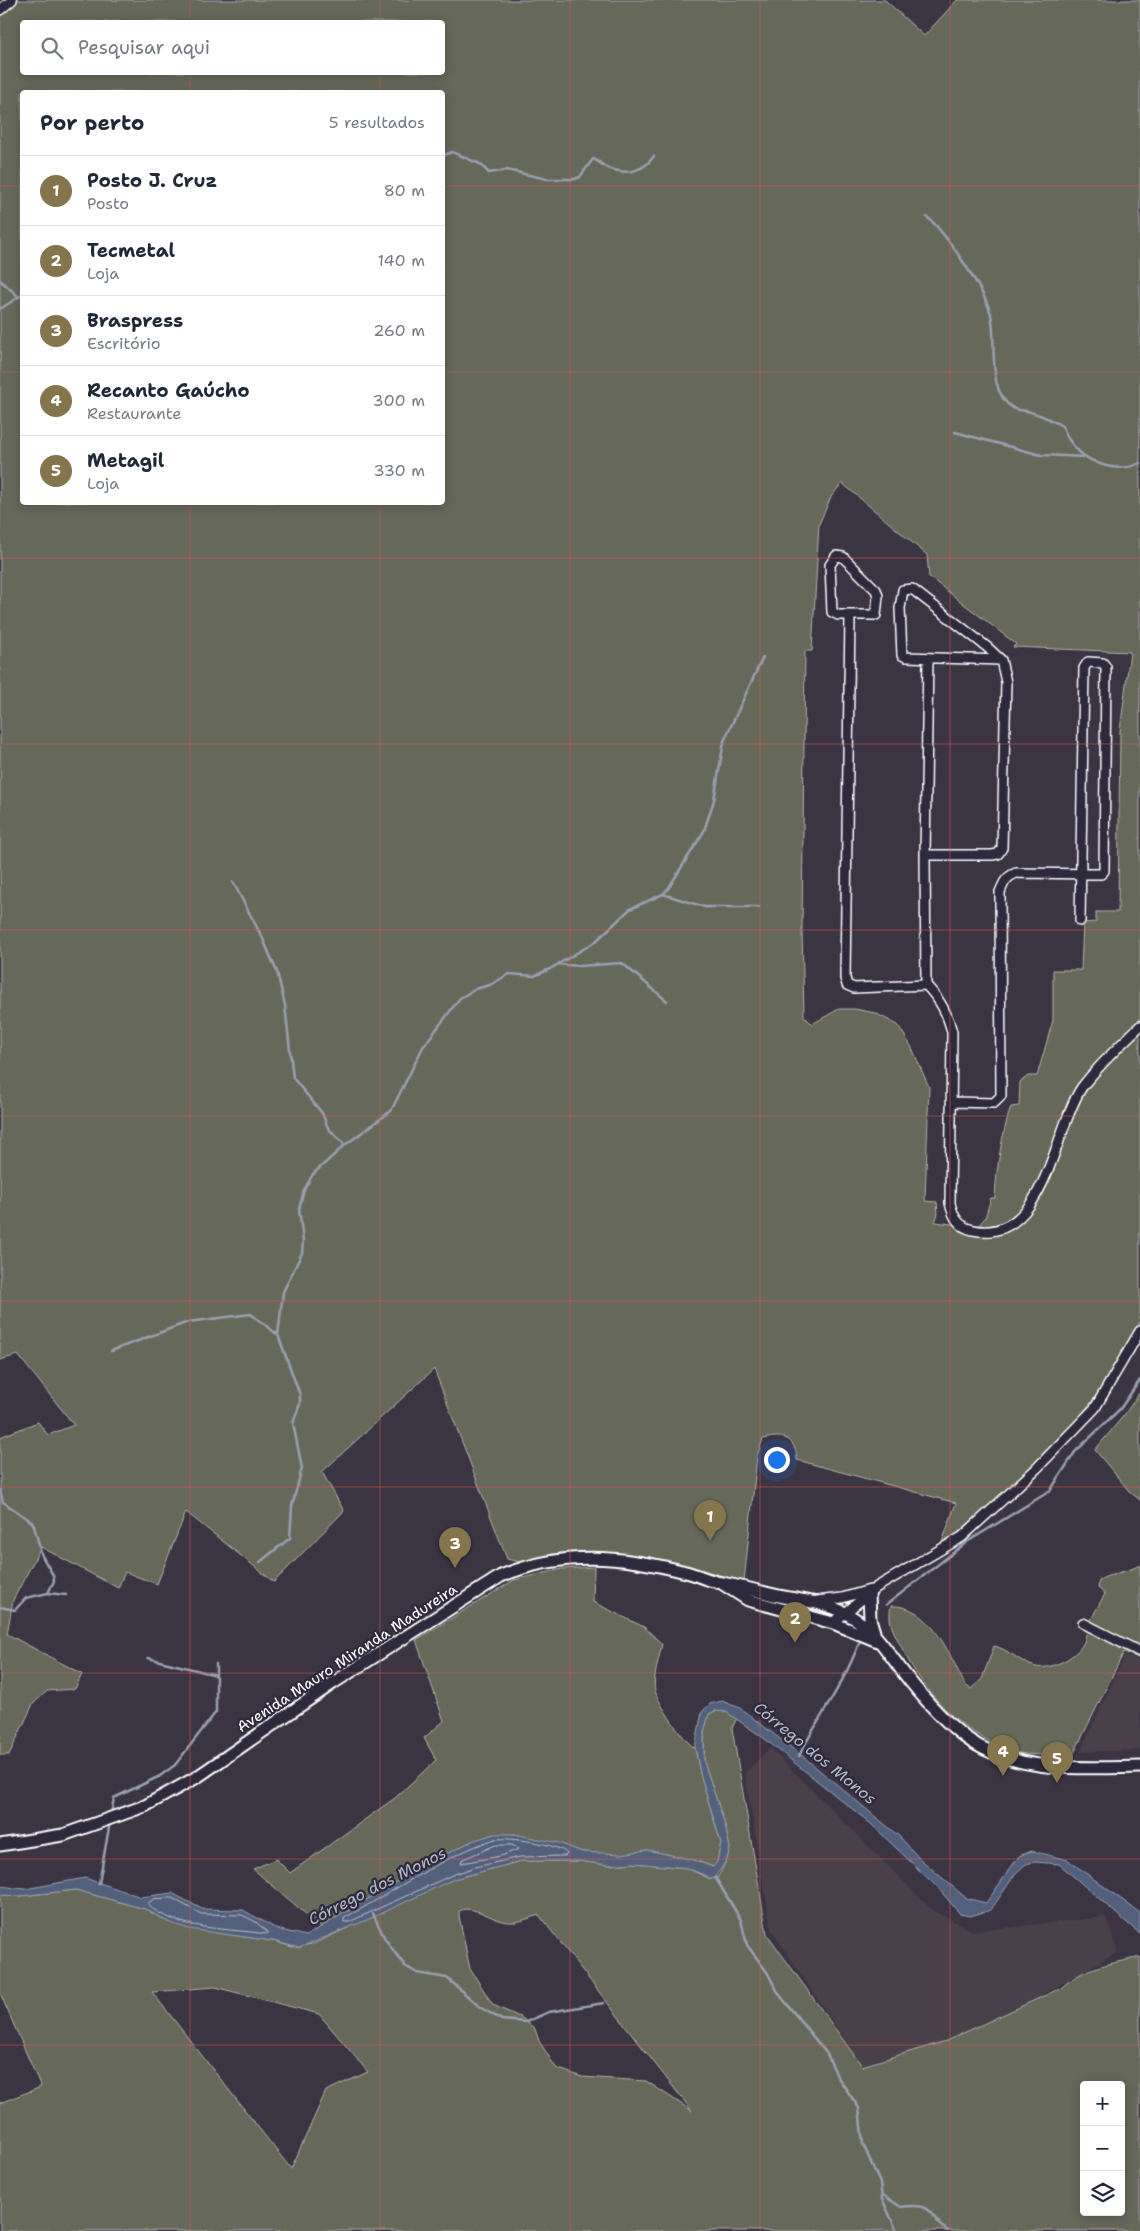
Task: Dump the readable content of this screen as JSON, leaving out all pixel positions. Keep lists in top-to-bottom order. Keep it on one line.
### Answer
{"streets":{"main road":["Avenida Mauro Miranda Madureira"]},"water":["Córrego dos Monos"],"page":{"search":"Pesquisar aqui","heading":["Por perto","5 resultados"],"list":[{"mark":"1","name":"Posto J. Cruz","note":"Posto","value":"80 m"},{"mark":"2","name":"Tecmetal","note":"Loja","value":"140 m"},{"mark":"3","name":"Braspress","note":"Escritório","value":"260 m"},{"mark":"4","name":"Recanto Gaúcho","note":"Restaurante","value":"300 m"},{"mark":"5","name":"Metagil","note":"Loja","value":"330 m"}],"pins":["1","3","2","4","5"],"map_buttons":["+","−"]}}
